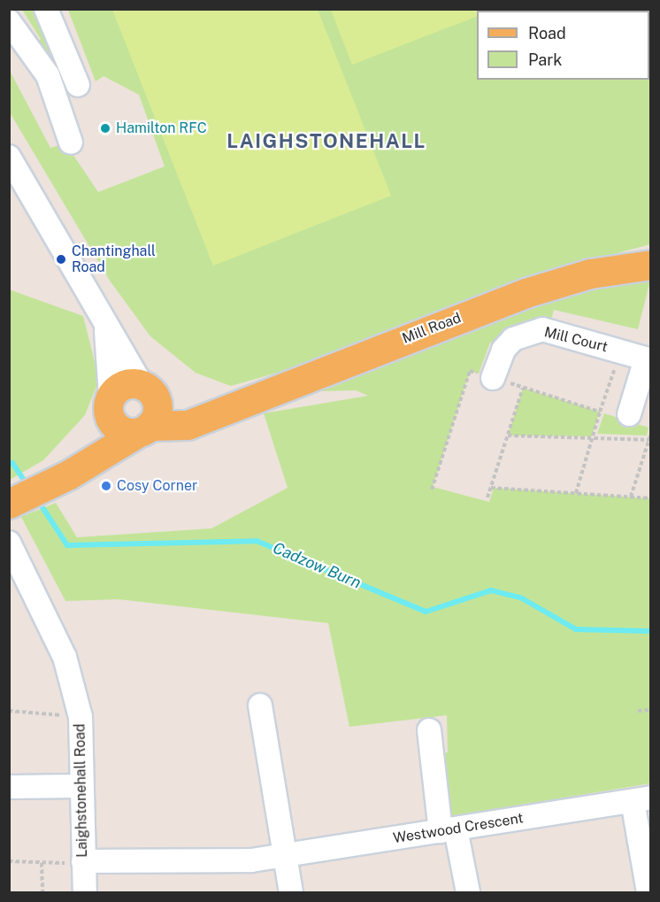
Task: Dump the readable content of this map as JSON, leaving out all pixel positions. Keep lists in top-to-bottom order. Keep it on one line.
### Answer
{"streets":{"main road":["Mill Road"],"street":["Mill Court","Laighstonehall Road","Westwood Crescent"]},"crossings":[["Laighstonehall Road","Westwood Crescent"]],"districts":["LAIGHSTONEHALL"],"water":["Cadzow Burn"],"places":["Hamilton RFC","Chantinghall Road","Cosy Corner"],"legend":["Road","Park"]}
